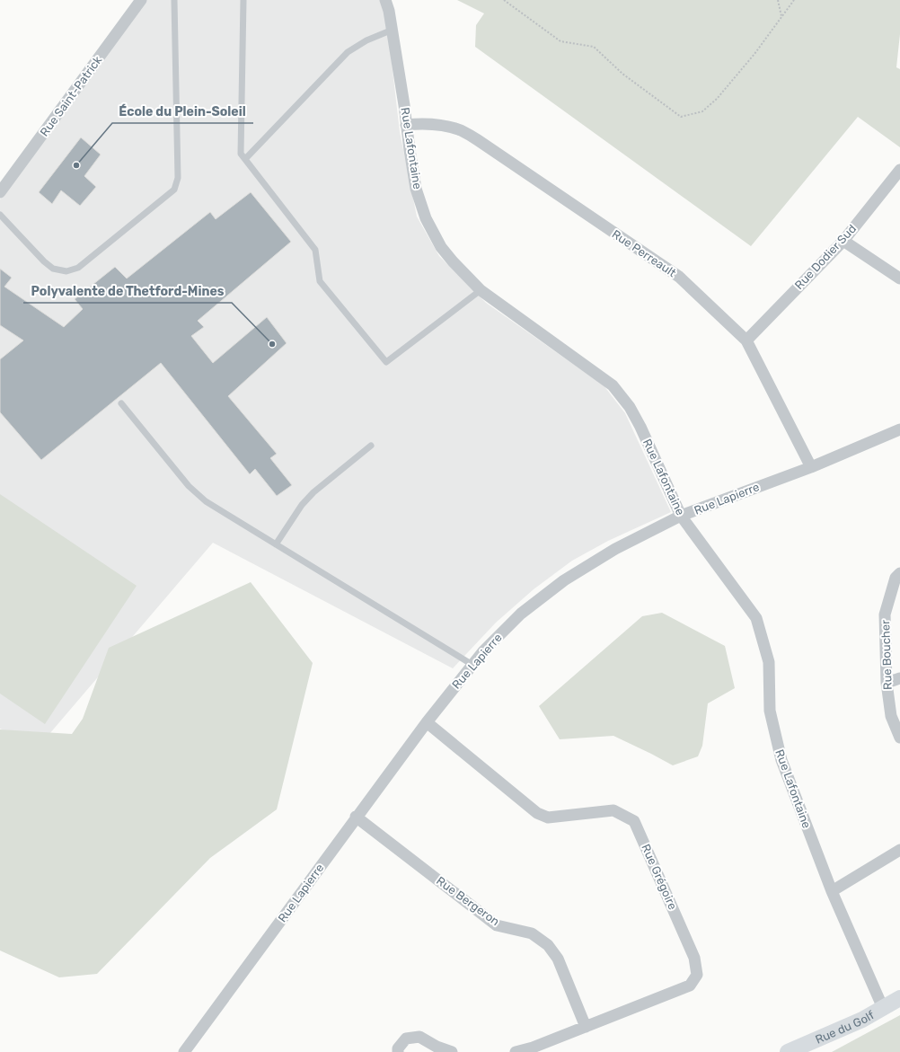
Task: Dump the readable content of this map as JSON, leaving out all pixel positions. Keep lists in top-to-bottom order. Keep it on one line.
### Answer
{"streets":{"street":["Rue Saint-Patrick","Rue Lafontaine","Rue Perreault","Rue Dodier Sud","Rue Lapierre","Rue Boucher","Rue Grégoire","Rue Bergeron","Rue du Golf"]},"crossings":[["Rue Lafontaine","Rue Perreault"],["Rue Lafontaine","Rue Lapierre"],["Rue Lafontaine","Rue du Golf"],["Rue Perreault","Rue Dodier Sud"],["Rue Perreault","Rue Lapierre"],["Rue Lapierre","Rue Grégoire"],["Rue Lapierre","Rue Bergeron"],["Rue Grégoire","Rue Bergeron"]],"places":["École du Plein-Soleil","Polyvalente de Thetford-Mines"]}
